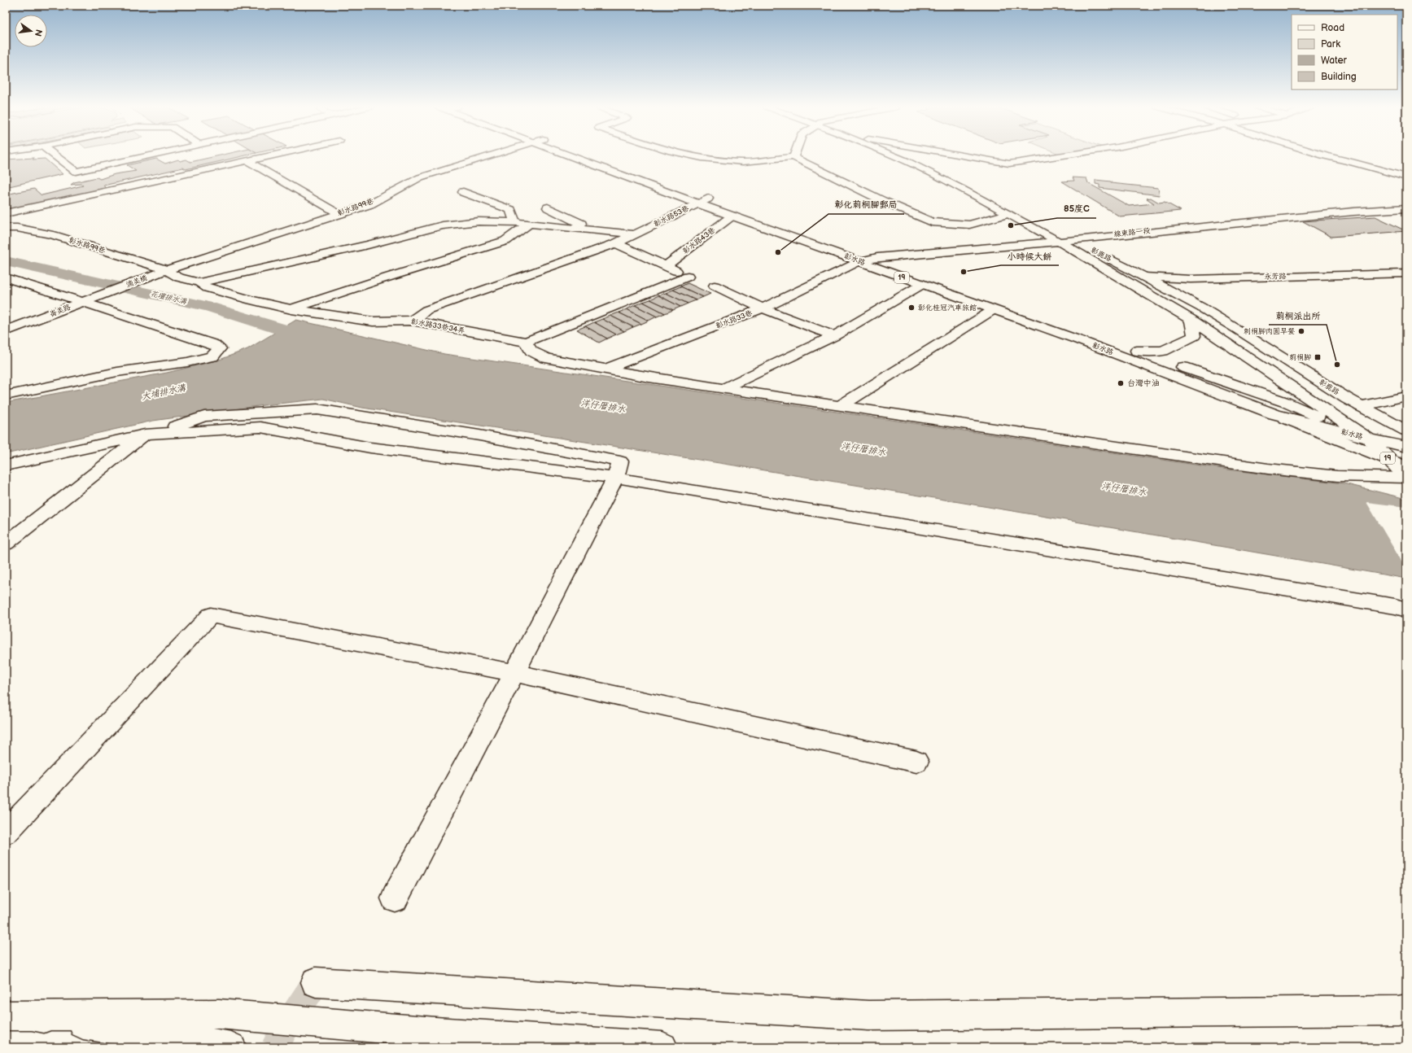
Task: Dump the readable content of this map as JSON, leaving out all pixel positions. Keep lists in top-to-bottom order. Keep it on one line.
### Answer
{"streets":{"main road":["彰水路99巷","彰水路53巷","線東路一段","彰水路43巷","彰鹿路","彰水路","永芳路","19","湳美橋","崙美路","彰水路33巷","彰水路33巷34弄"]},"crossings":[["彰水路99巷","彰水路53巷"],["彰水路99巷","湳美橋"],["彰水路99巷","彰水路33巷34弄"],["彰水路53巷","彰水路"],["彰水路53巷","彰水路33巷34弄"],["線東路一段","彰鹿路"],["線東路一段","彰水路"],["線東路一段","彰水路33巷"],["彰水路43巷","彰水路"],["彰鹿路","彰水路"],["彰鹿路","永芳路"],["彰鹿路","19"],["彰水路","19"],["彰水路","彰水路33巷"],["湳美橋","崙美路"]],"water":["花壇排水溝","大埔排水溝","洋仔厝排水"],"places":{"other":["85度C","彰化莿桐腳郵局","小時候大餅","彰化桂冠汽車旅館","刺桐腳肉圓早餐","莿桐派出所","台灣中油"],"transit":["莿桐腳"]},"legend":["Road","Park","Water","Building"],"north":"right"}
